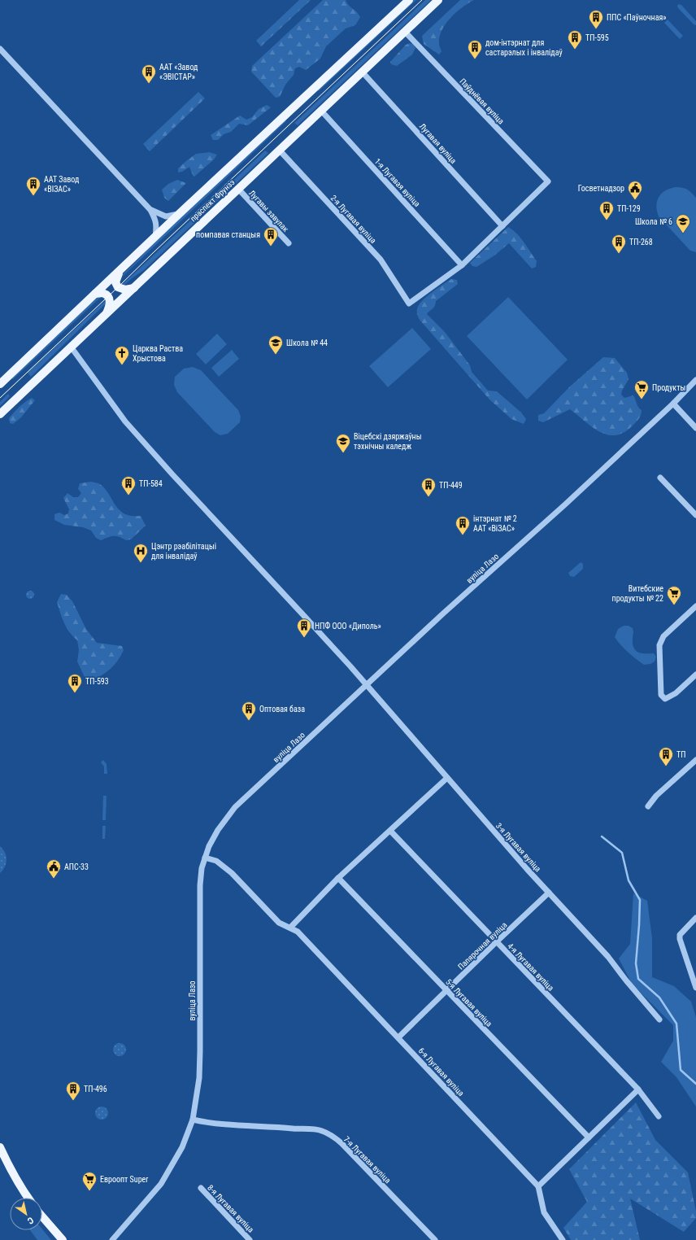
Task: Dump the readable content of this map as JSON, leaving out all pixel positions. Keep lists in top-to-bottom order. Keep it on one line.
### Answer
{"streets":{"main road":["праспект Фрунзэ"],"street":["Паўднёвая вуліца","Лугавая вуліца","1-я Лугавая вуліца","Лугавы завулак","2-я Лугавая вуліца","вуліца Лазо","3-я Лугавая вуліца","Папярочная вуліца","4-я Лугавая вуліца","5-я Лугавая вуліца","6-я Лугавая вуліца","7-я Лугавая вуліца","8-я Лугавая вуліца"]},"crossings":[["Паўднёвая вуліца","Лугавая вуліца"],["Паўднёвая вуліца","праспект Фрунзэ"],["Лугавая вуліца","праспект Фрунзэ"],["1-я Лугавая вуліца","праспект Фрунзэ"],["1-я Лугавая вуліца","2-я Лугавая вуліца"],["праспект Фрунзэ","Лугавы завулак"],["праспект Фрунзэ","2-я Лугавая вуліца"],["праспект Фрунзэ","3-я Лугавая вуліца"],["вуліца Лазо","3-я Лугавая вуліца"],["вуліца Лазо","6-я Лугавая вуліца"],["вуліца Лазо","7-я Лугавая вуліца"],["3-я Лугавая вуліца","Папярочная вуліца"],["Папярочная вуліца","4-я Лугавая вуліца"],["Папярочная вуліца","5-я Лугавая вуліца"],["Папярочная вуліца","6-я Лугавая вуліца"]],"places":{"building":["ППС «Паўночная»","ТП-595","дом-інтэрнат для састарэлых і інвалідаў","ААТ «Завод «ЭВІСТАР»","ААТ Завод «ВІЗАС»","ТП-129","помпавая станцыя","ТП-268","ТП-584","ТП-449","інтэрнат № 2 ААТ «ВіЗАС»","НПФ ООО «Диполь»","ТП-593","Оптовая база","ТП","ТП-496"],"public building":["Госветнадзор","АПС-33"],"school or university":["Школа № 6","Школа № 44","Віцебскі дзяржаўны тэхнічны каледж"],"church":["Царква Раства Хрыстова"],"supermarket":["Продукты","Витебские продукты № 22","Евроопт Super"],"hospital":["Цэнтр рэабілітацыі для інвалідаў"]},"north":"bottom right"}
